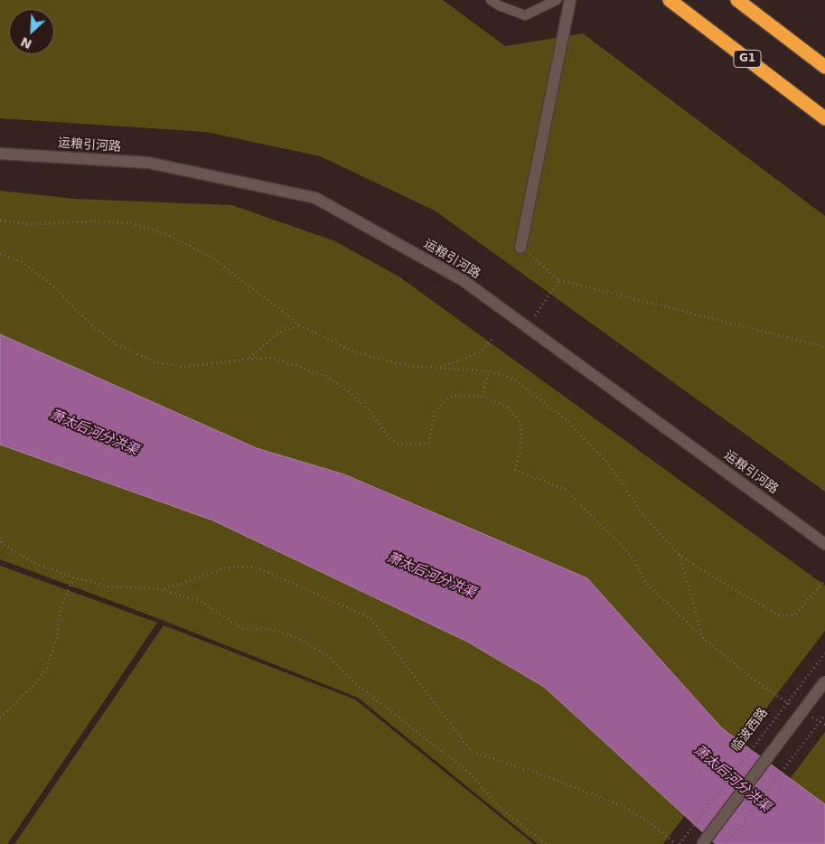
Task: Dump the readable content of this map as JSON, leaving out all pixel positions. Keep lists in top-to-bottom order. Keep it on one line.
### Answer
{"streets":{"highway":["G1"],"street":["运粮引河路"],"path":["临波西路"]},"water":["萧太后河分洪渠"],"north":"bottom left"}
